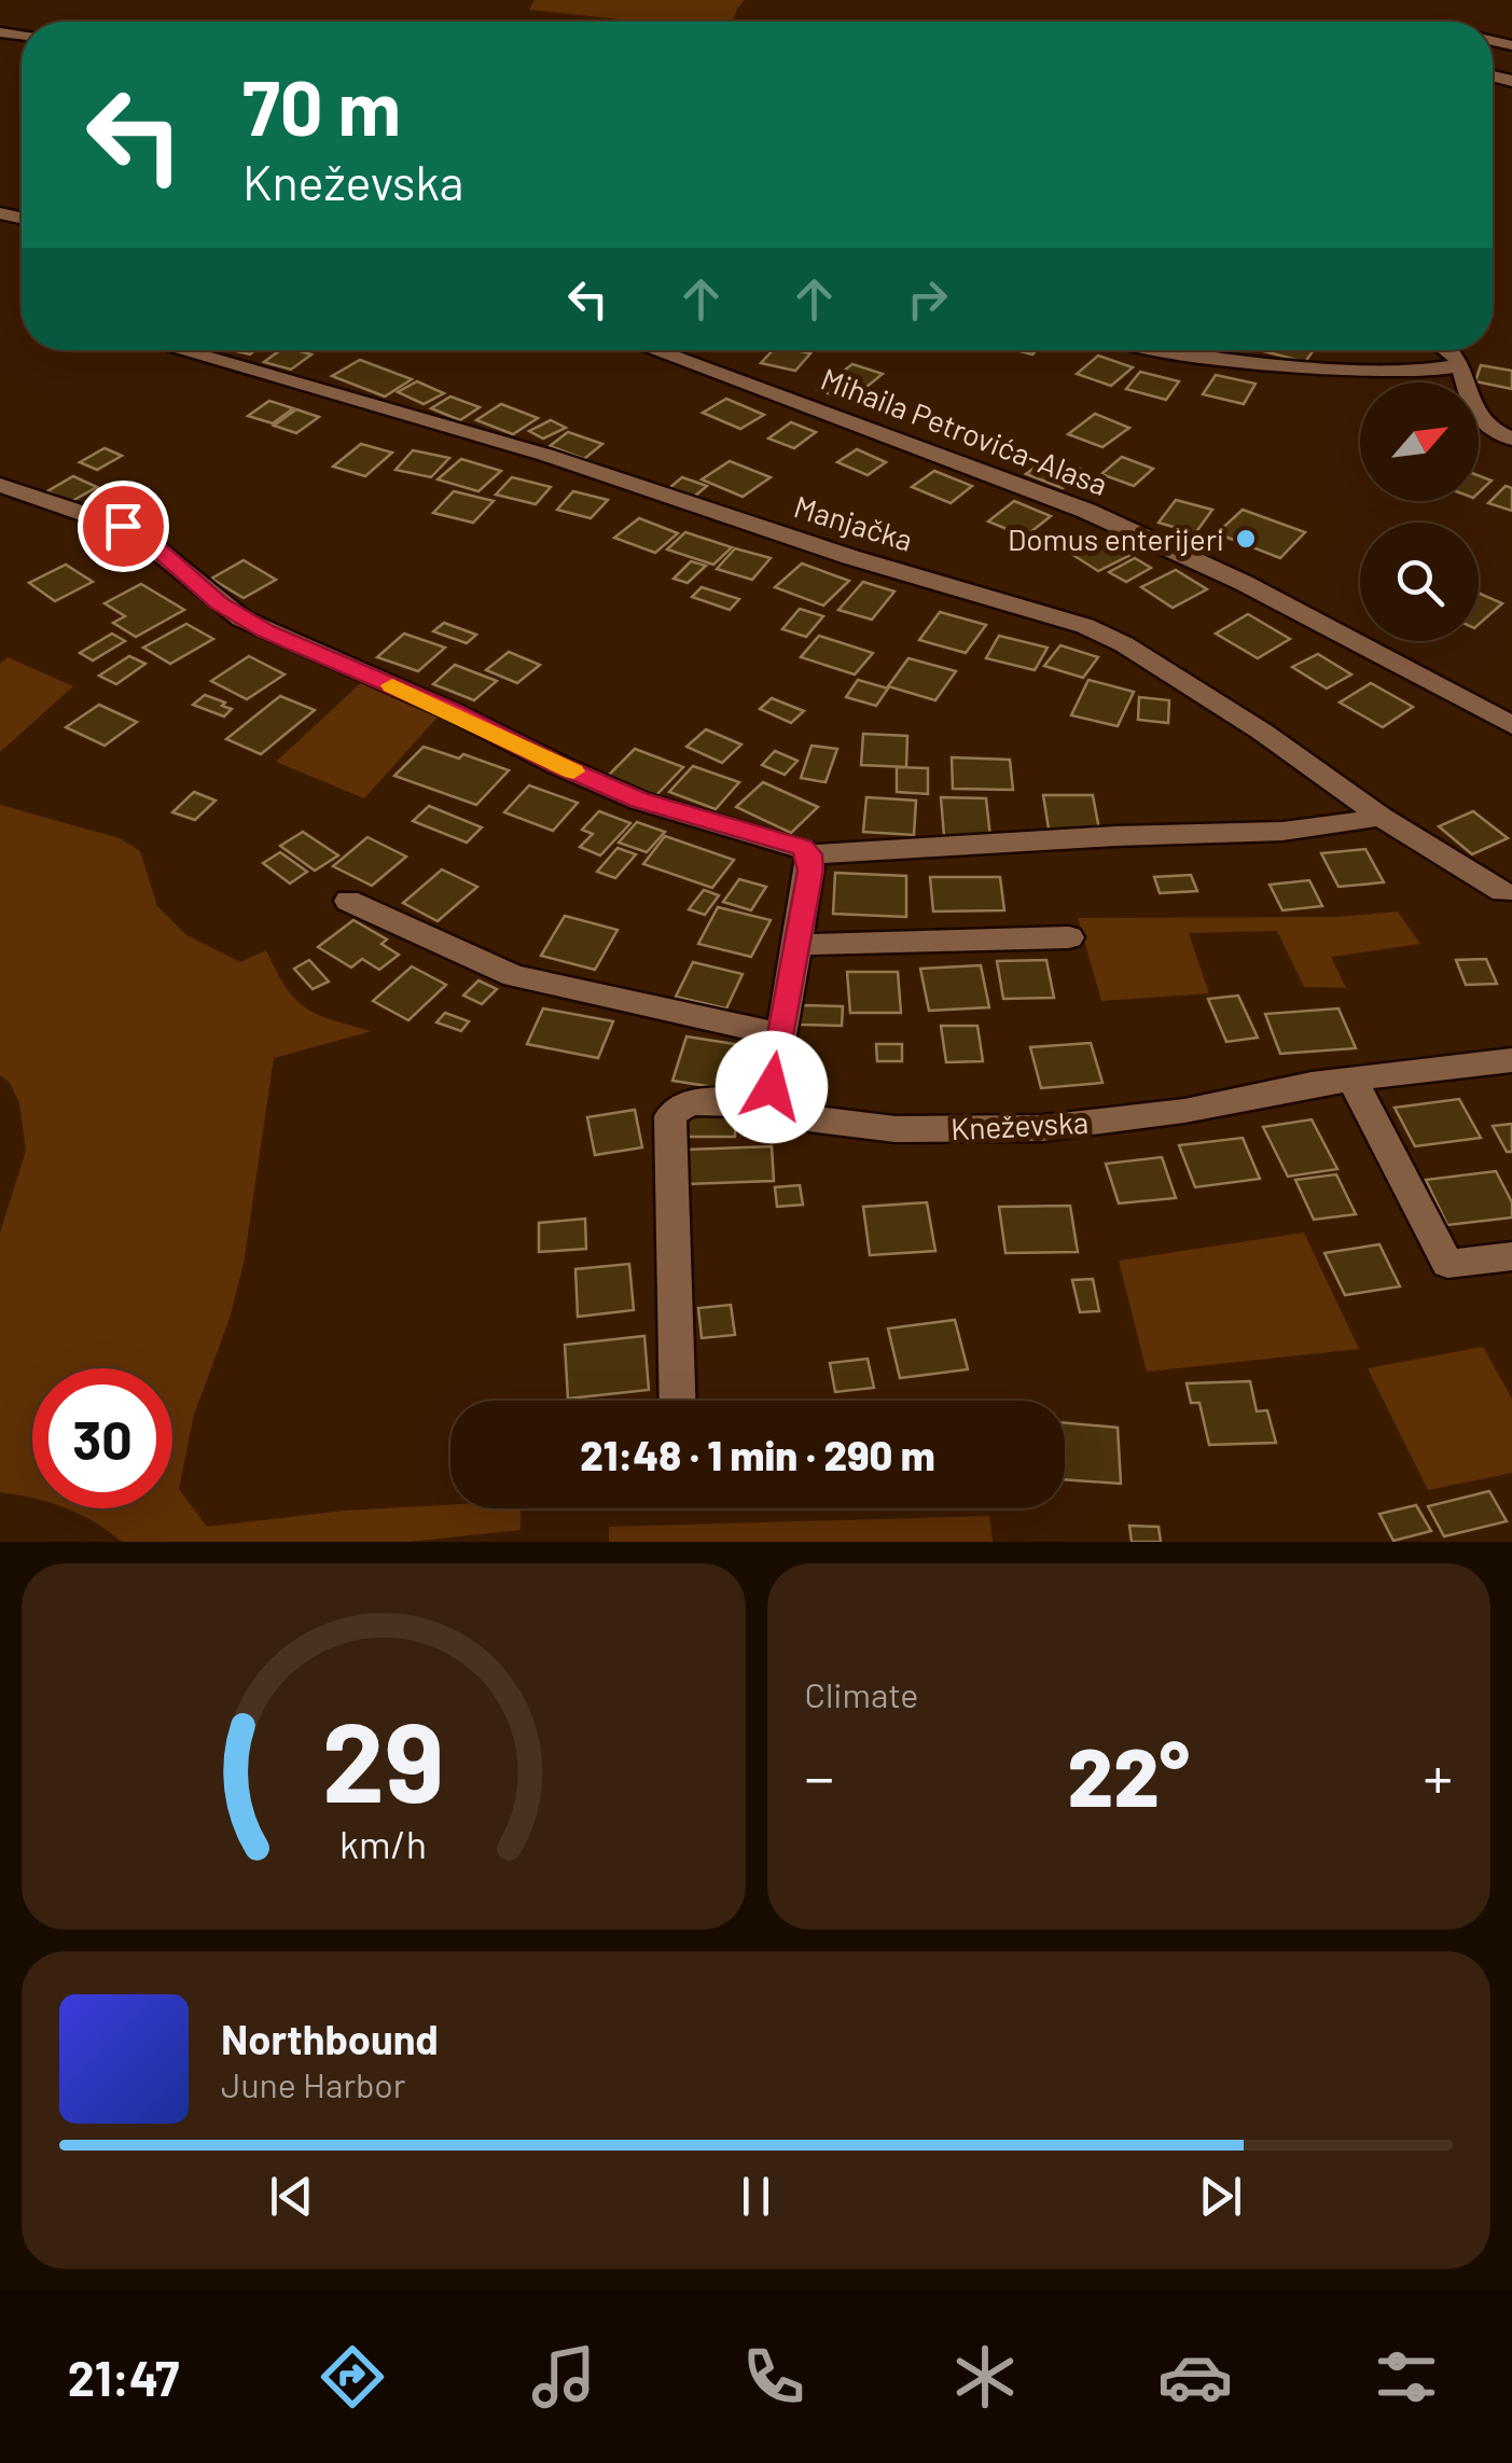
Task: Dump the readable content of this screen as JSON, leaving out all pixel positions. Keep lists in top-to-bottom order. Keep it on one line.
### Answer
{"streets":{"street":["Mihaila Petrovića-Alasa","Manjačka","Kneževska"]},"places":["Domus enterijeri"],"north":"top right","page":{"turn":["70 m","Kneževska"],"limit":"30","trip":"21:48 · 1 min · 290 m","tile":"Climate","heat":["−","22°","+"],"song":["Northbound","June Harbor"],"tabs":"21:47","gauge":["29","km/h"]}}
